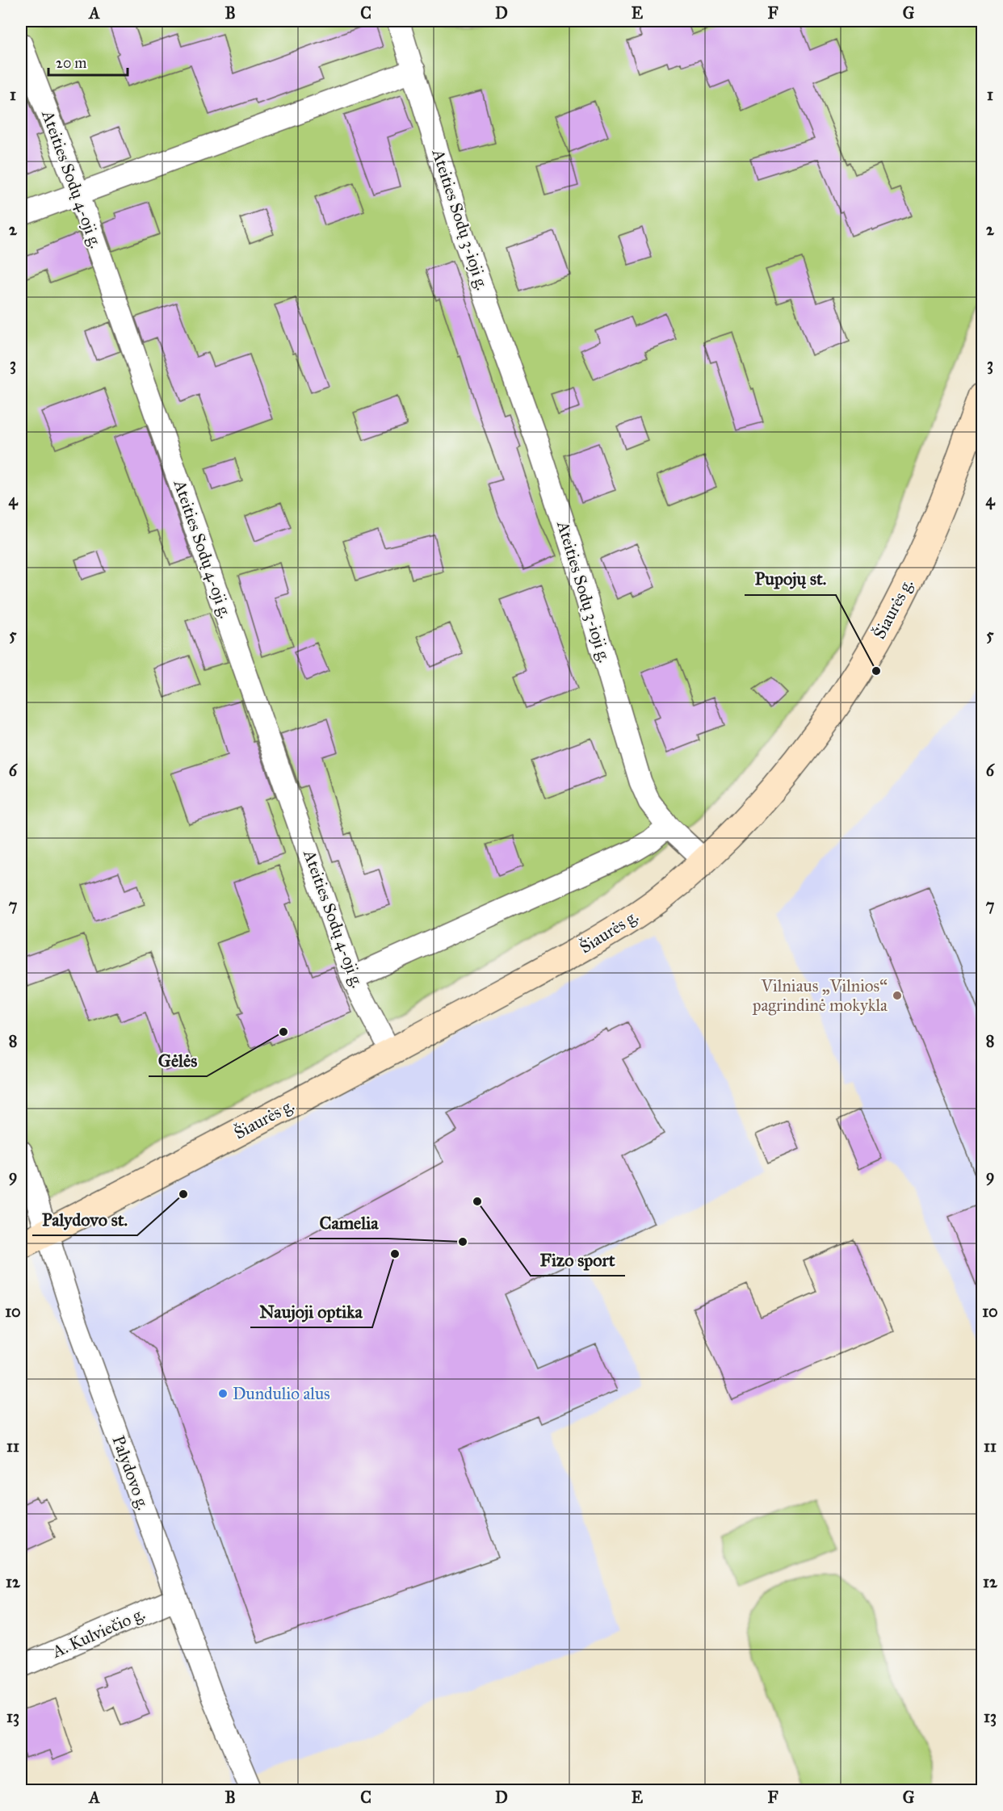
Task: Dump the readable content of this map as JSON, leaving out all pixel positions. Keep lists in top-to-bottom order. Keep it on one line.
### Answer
{"streets":{"main road":["Šiaurės g."],"street":["Ateities Sodų 4-oji g.","Ateities Sodų 3-ioji g.","Palydovo g.","A. Kulviečio g."]},"crossings":[["Ateities Sodų 4-oji g.","Šiaurės g."],["Ateities Sodų 3-ioji g.","Šiaurės g."],["Šiaurės g.","Palydovo g."],["Palydovo g.","A. Kulviečio g."]],"places":["Pupojų st.","Vilniaus „Vilnios“ pagrindinė mokykla","Gėlės","Palydovo st.","Fizo sport","Camelia","Naujoji optika","Dundulio alus"],"scale_bar":"20 m","grid":{"columns":["A","B","C","D","E","F","G"],"rows":["1","2","3","4","5","6","7","8","9","10","11","12","13"]}}
